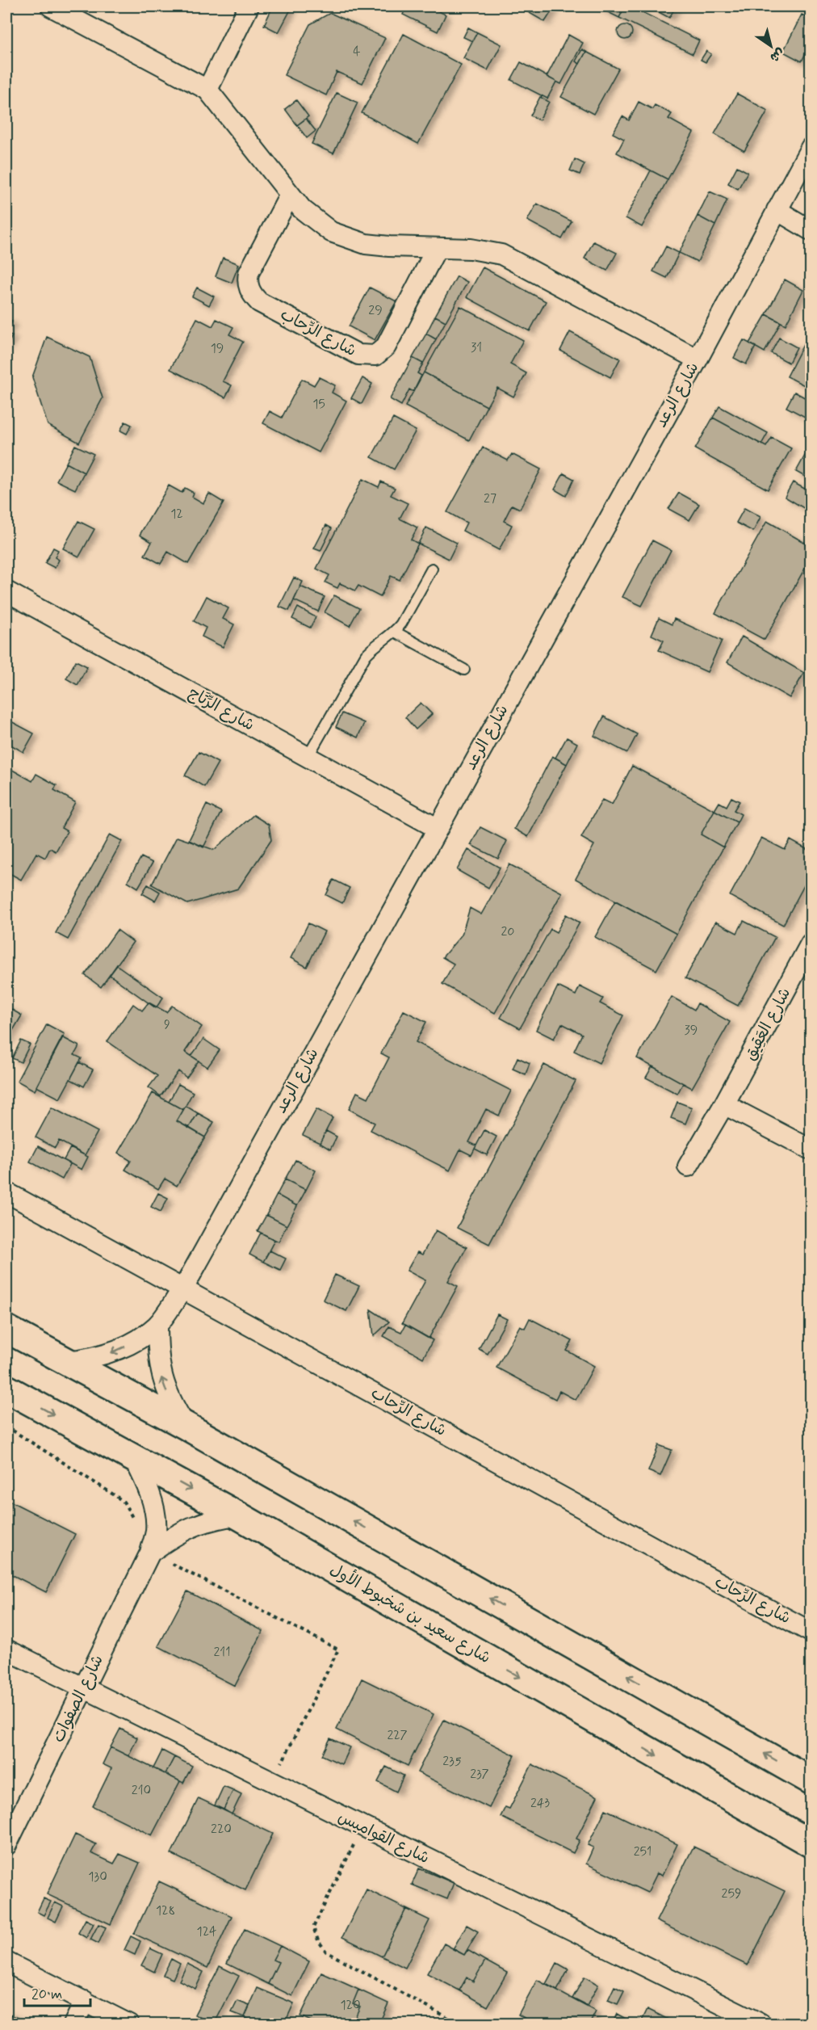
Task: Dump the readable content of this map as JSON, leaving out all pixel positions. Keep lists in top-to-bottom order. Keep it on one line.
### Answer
{"streets":{"main road":["شارع سعيد بن شخبوط الأول"],"street":["شارع الرِّحاب","شارع الرعد","شارع الرِّتَاج","شارع العَقِيق","شارع الصفوات","شارع القواميس"]},"crossings":[["شارع الرِّحاب","شارع الرعد"],["شارع الرعد","شارع الرِّتَاج"],["شارع سعيد بن شخبوط الأول","شارع الصفوات"],["شارع الصفوات","شارع القواميس"]],"house_numbers":["4","29","31","19","15","27","12","20","9","39","211","227","235","237","210","243","220","251","130","259","128","124","120"],"scale_bar":"20 m","north":"bottom right"}
